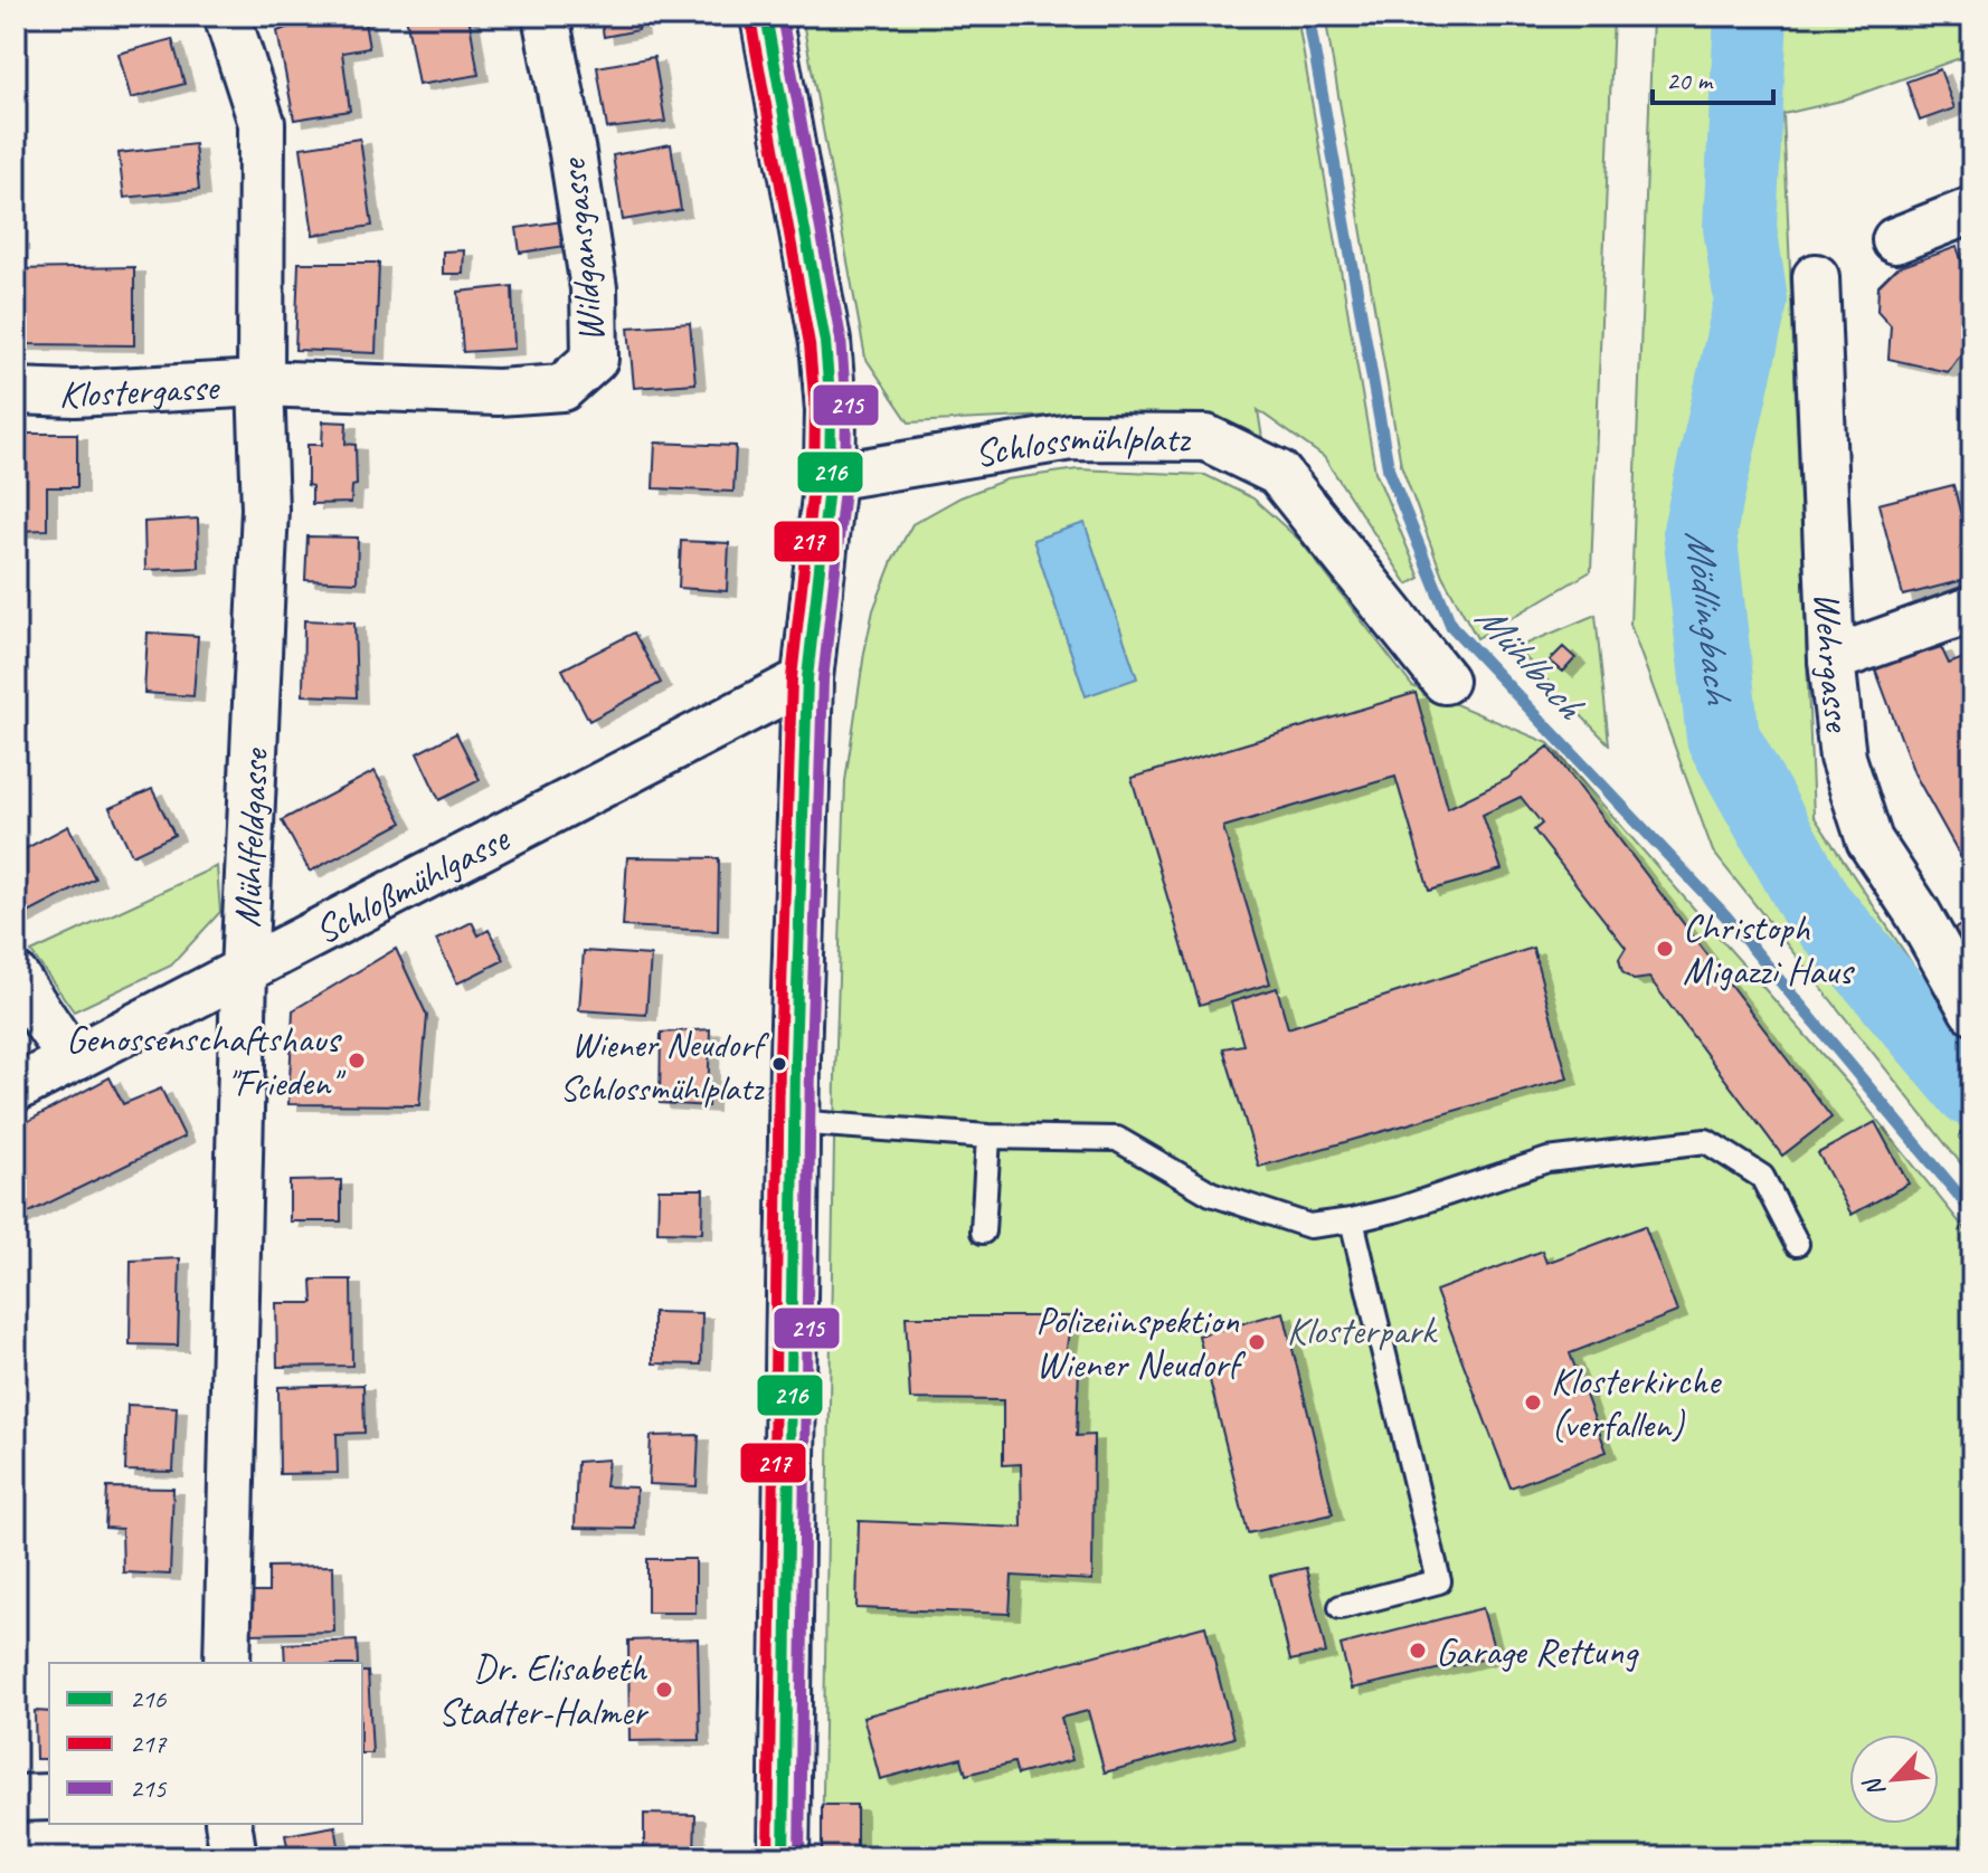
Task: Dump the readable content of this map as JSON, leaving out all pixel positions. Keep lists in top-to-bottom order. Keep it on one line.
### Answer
{"streets":{"street":["Wildgansgasse","Klostergasse","Schlossmühlplatz","Wehrgasse","Mühlfeldgasse","Schloßmühlgasse"]},"crossings":[["Wildgansgasse","Klostergasse"],["Wildgansgasse","Mühlfeldgasse"],["Klostergasse","Mühlfeldgasse"],["Mühlfeldgasse","Schloßmühlgasse"]],"water":["Mödlingbach","Mühlbach"],"parks":["Klosterpark"],"places":["Christoph Migazzi Haus","Genossenschaftshaus \"Frieden\"","Wiener Neudorf Schlossmühlplatz","Polizeiinspektion Wiener Neudorf","Klosterkirche (verfallen)","Garage Rettung","Dr. Elisabeth Stadter-Halmer"],"lines":["transit line 216","transit line 215","transit line 217"],"legend":["216","217","215"],"scale_bar":"20 m","north":"bottom left"}
